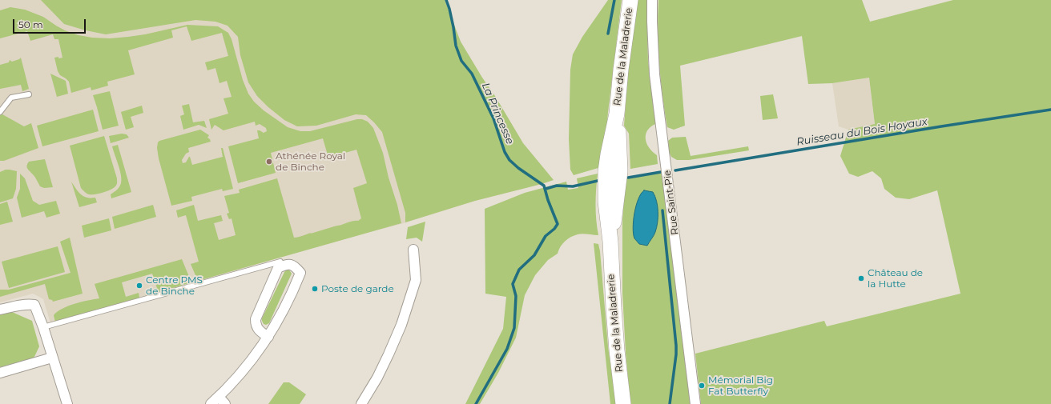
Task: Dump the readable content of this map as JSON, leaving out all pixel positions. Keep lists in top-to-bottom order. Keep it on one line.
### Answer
{"streets":{"main road":["Rue de la Maladrerie"],"street":["Rue Saint-Pie"]},"water":["La Princesse","Ruisseau du Bois Hoyaux"],"places":["Athénée Royal de Binche","Château de la Hutte","Centre PMS de Binche","Poste de garde","Mémorial Big Fat Butterfly"],"scale_bar":"50 m"}
